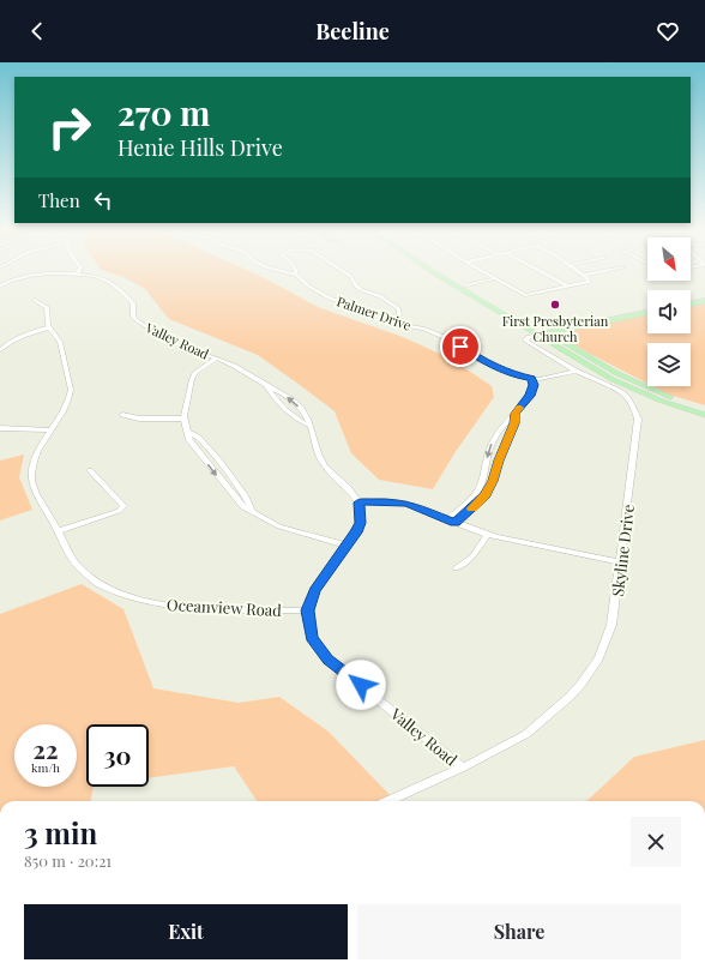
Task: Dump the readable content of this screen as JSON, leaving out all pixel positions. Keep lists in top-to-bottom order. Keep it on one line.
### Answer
{"streets":{"street":["Palmer Drive","Valley Road","Skyline Drive","Oceanview Road"]},"crossings":[["Palmer Drive","Skyline Drive"],["Valley Road","Skyline Drive"],["Valley Road","Oceanview Road"]],"places":["First Presbyterian Church"],"north":"bottom right","page":{"header":"Beeline","turn":["270 m","Henie Hills Drive"],"then":"Then","speed":"22 km/h","limit":"30","heading":["3 min","850 m · 20:21"],"buttons":["Exit","Share"]}}
